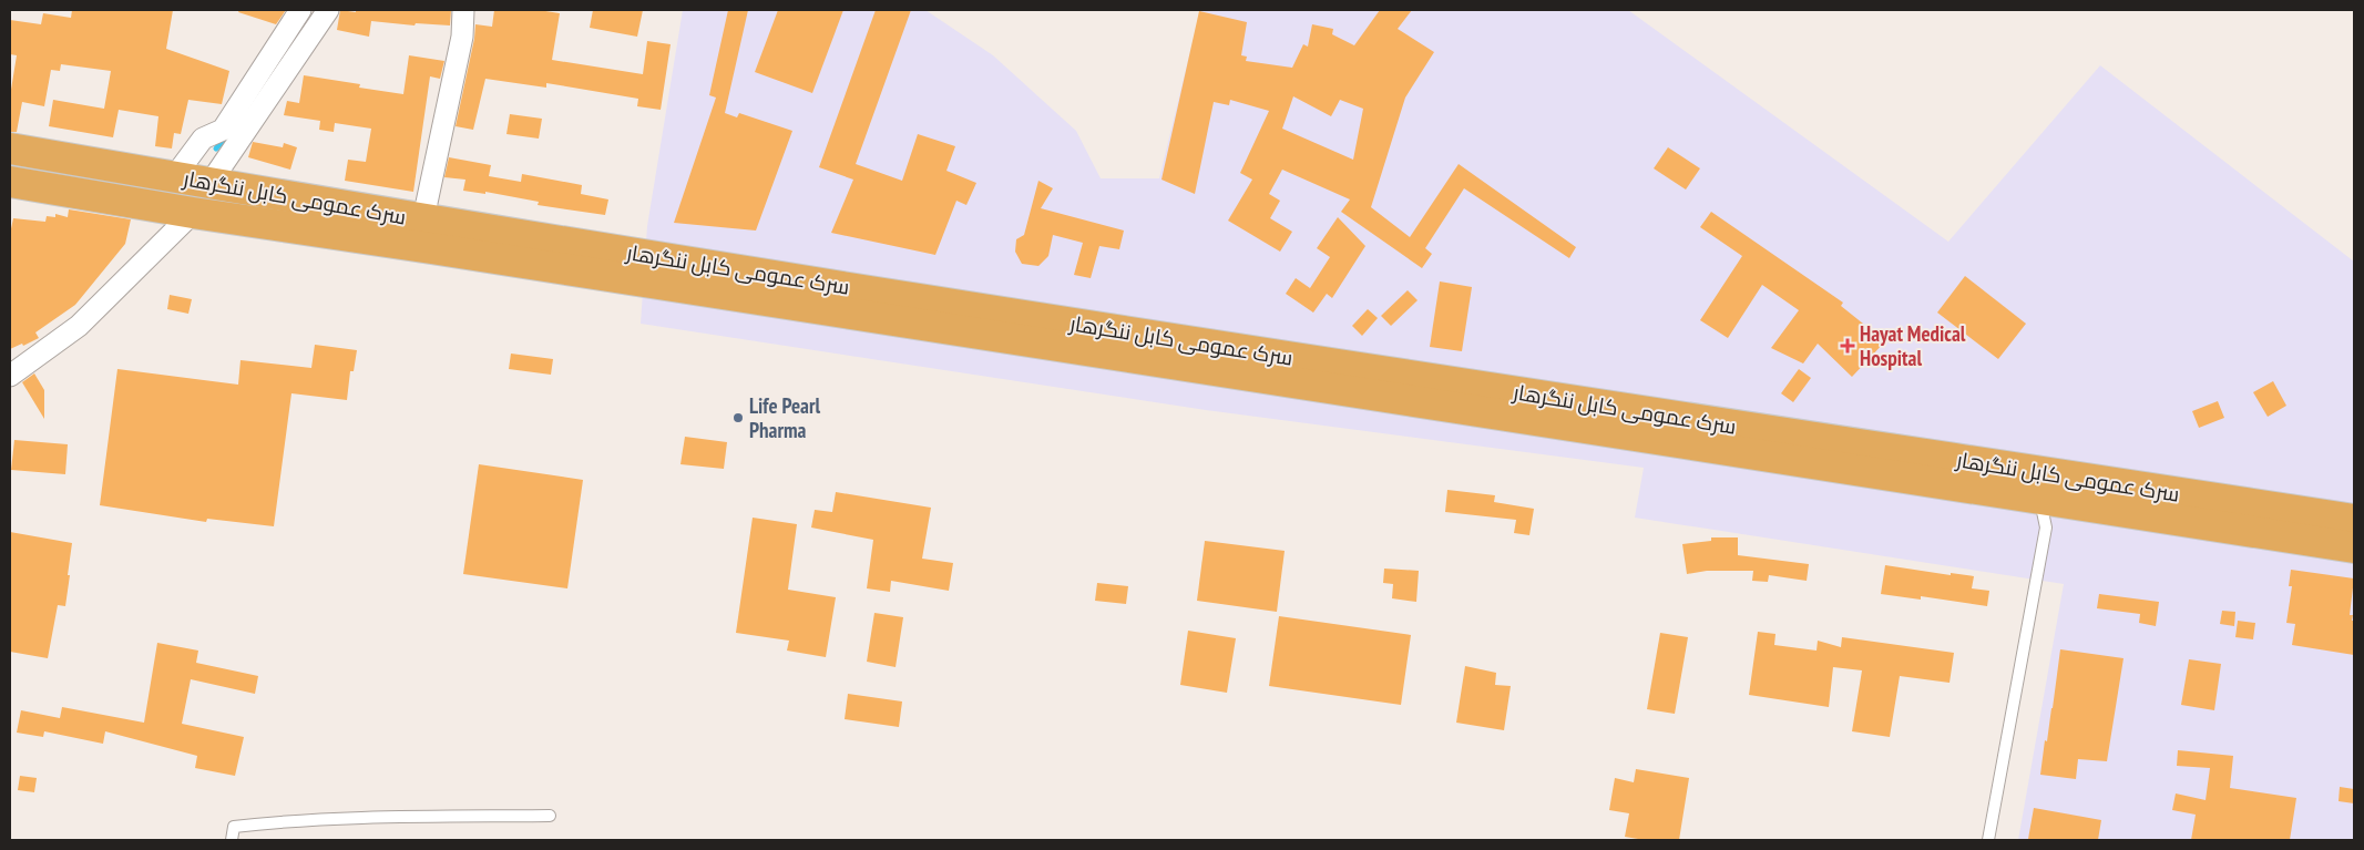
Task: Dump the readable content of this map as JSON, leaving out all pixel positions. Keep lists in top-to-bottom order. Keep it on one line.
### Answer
{"streets":{"highway":["سرک عمومی کابل ننگرهار"]},"places":{"health":["Hayat Medical Hospital"],"other":["Life Pearl Pharma"]}}
